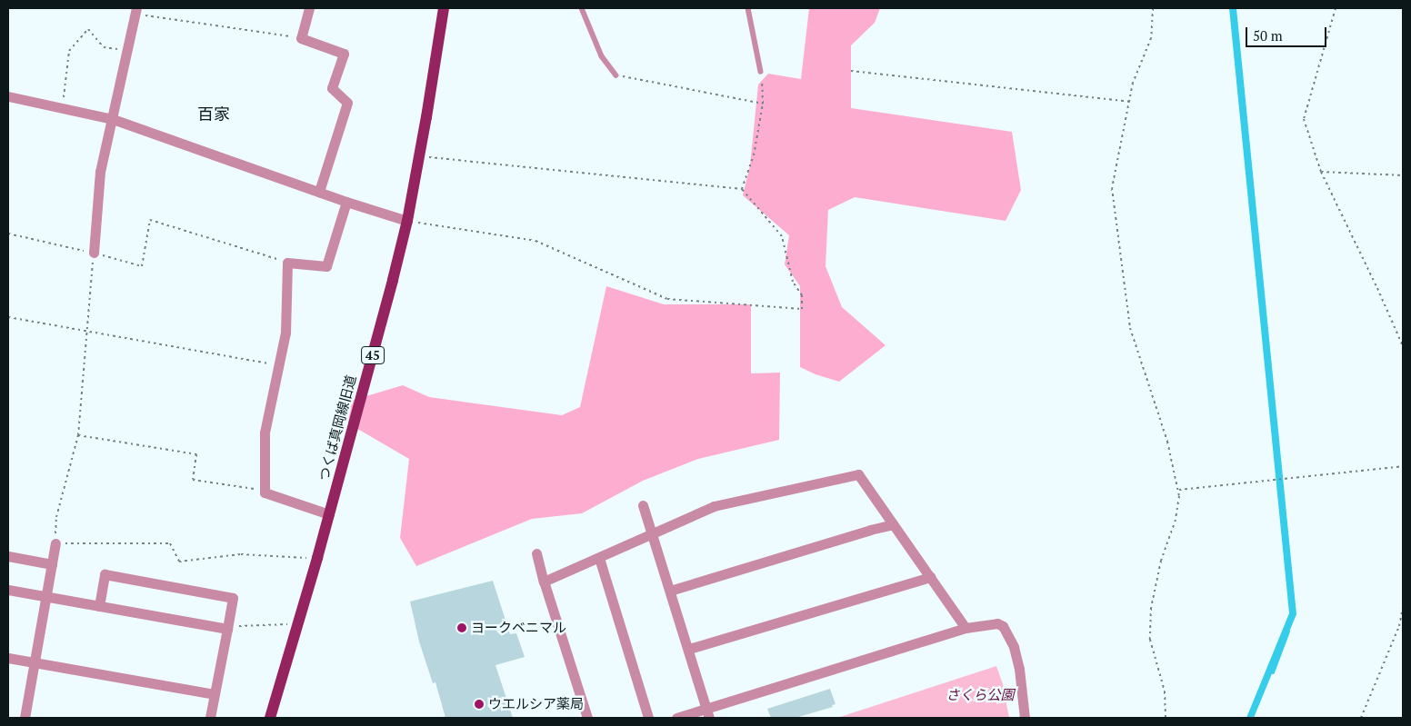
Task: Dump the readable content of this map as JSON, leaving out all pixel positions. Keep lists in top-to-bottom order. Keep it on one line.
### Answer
{"streets":{"main road":["45","つくば真岡線旧道"]},"districts":["百家"],"parks":["さくら公園"],"places":["ヨークベニマル","ウエルシア薬局"],"scale_bar":"50 m"}
